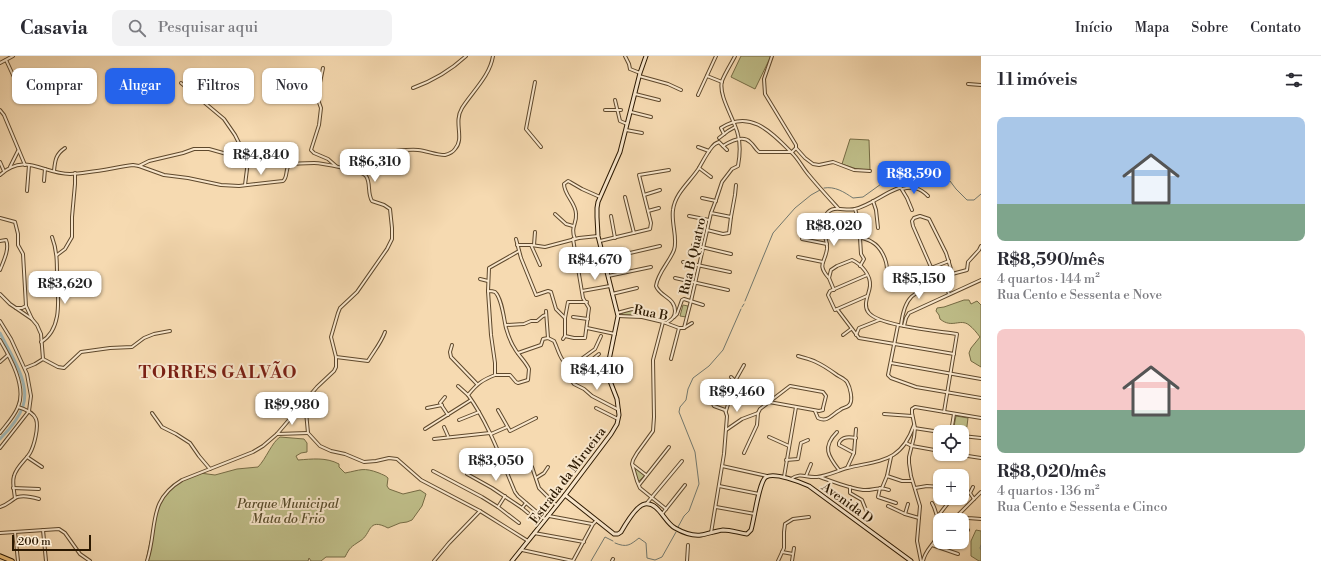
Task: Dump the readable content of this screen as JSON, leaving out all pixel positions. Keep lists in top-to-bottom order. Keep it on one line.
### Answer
{"streets":{"main road":["Estrada da Mirueira","Avenida D"],"street":["Rua B Quatro","Rua B"]},"districts":["TORRES GALVÃO"],"parks":["Parque Municipal Mata do Frio"],"scale_bar":"200 m","page":{"header":"Casavia","search":"Pesquisar aqui","nav":["Início","Mapa","Sobre","Contato"],"heading":"11 imóveis","chip":["Comprar","Alugar","Filtros","Novo"],"list":[{"name":"R$8,590/mês","note":"4 quartos · 144 m² · Rua Cento e Sessenta e Nove"},{"name":"R$8,020/mês","note":"4 quartos · 136 m² · Rua Cento e Sessenta e Cinco"}],"price":["R$4,840","R$6,310","R$8,590","R$8,020","R$4,670","R$5,150","R$3,620","R$4,410","R$9,460","R$9,980","R$3,050"],"map_buttons":["+","−"],"scale":"200 m"}}
